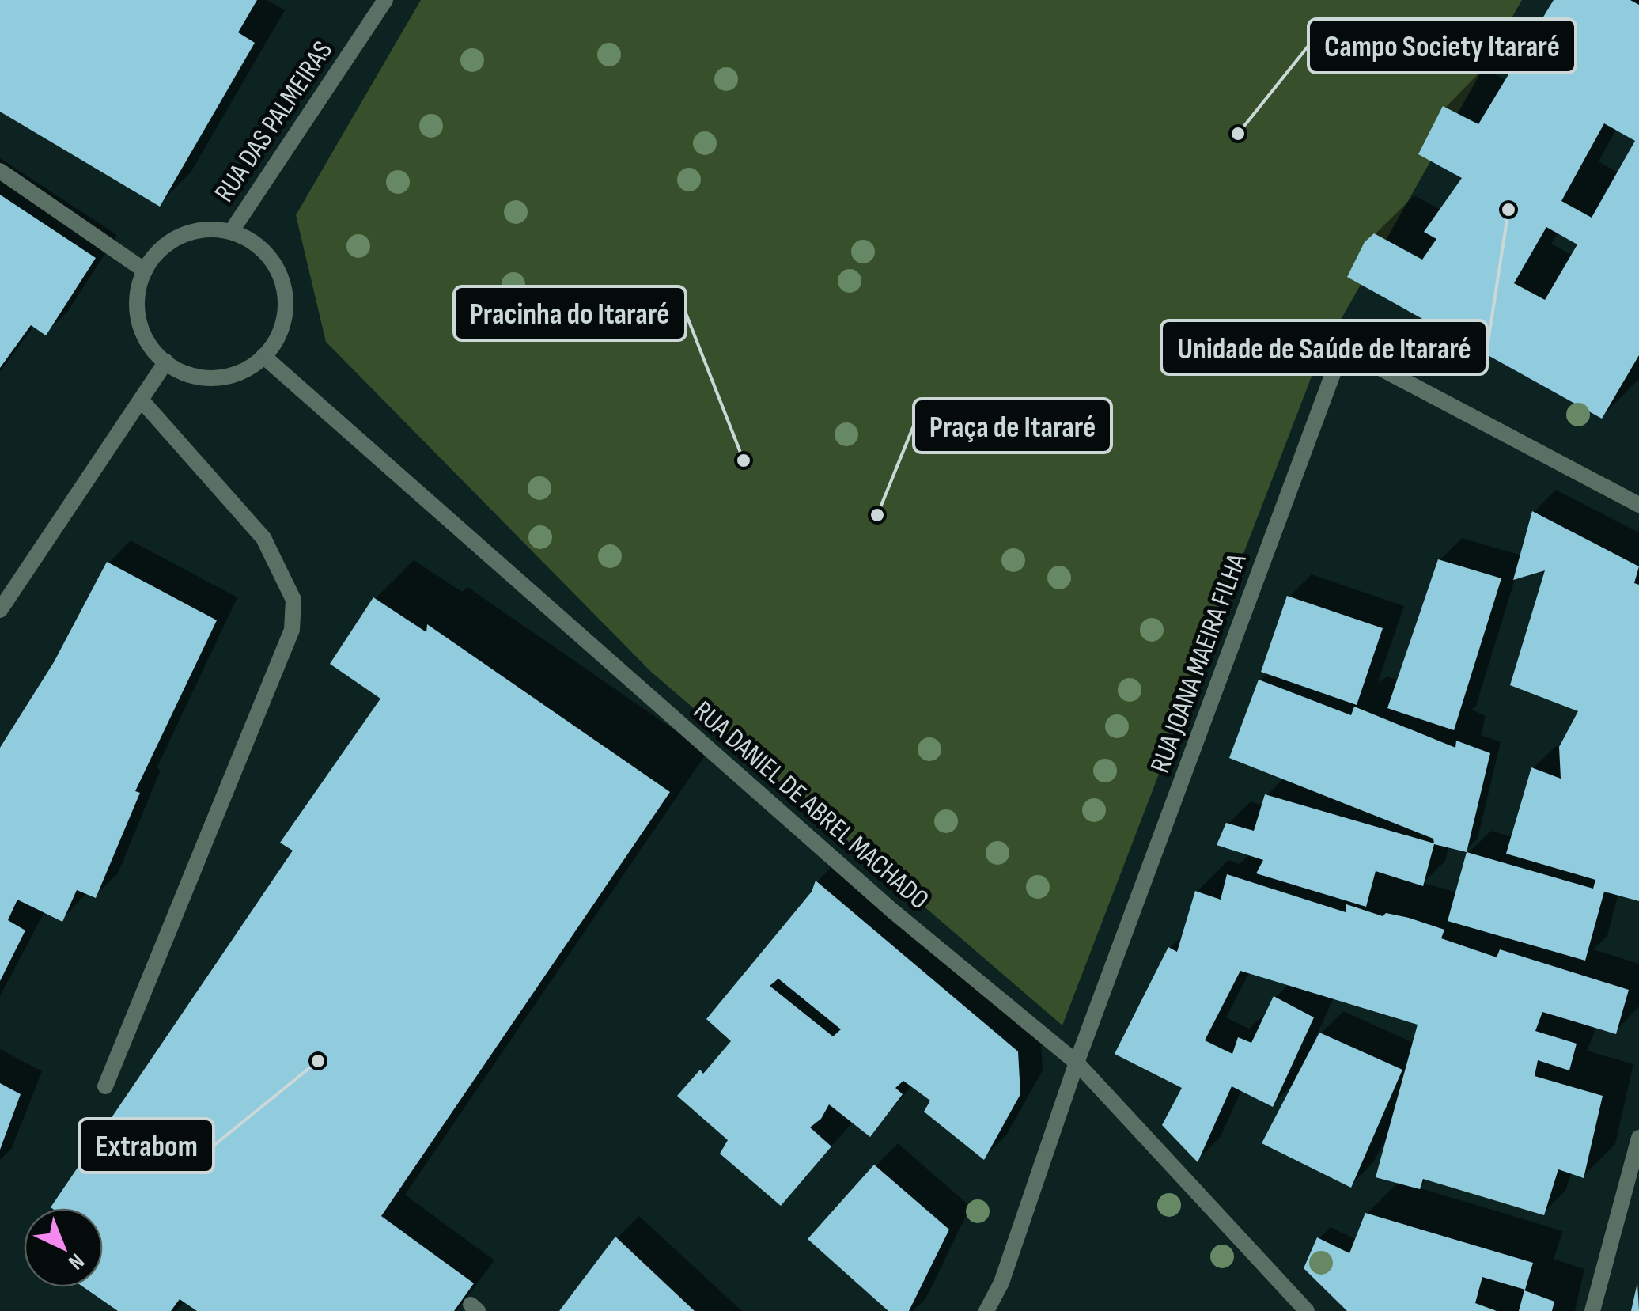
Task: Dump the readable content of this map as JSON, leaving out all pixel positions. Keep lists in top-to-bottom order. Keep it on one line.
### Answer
{"streets":{"street":["RUA DAS PALMEIRAS","RUA JOANA MAEIRA FILHA","RUA DANIEL DE ABREL MACHADO"]},"crossings":[["RUA DAS PALMEIRAS","RUA DANIEL DE ABREL MACHADO"],["RUA JOANA MAEIRA FILHA","RUA DANIEL DE ABREL MACHADO"]],"places":["Campo Society Itararé","Unidade de Saúde de Itararé","Pracinha do Itararé","Praça de Itararé","Extrabom"],"north":"bottom right"}
